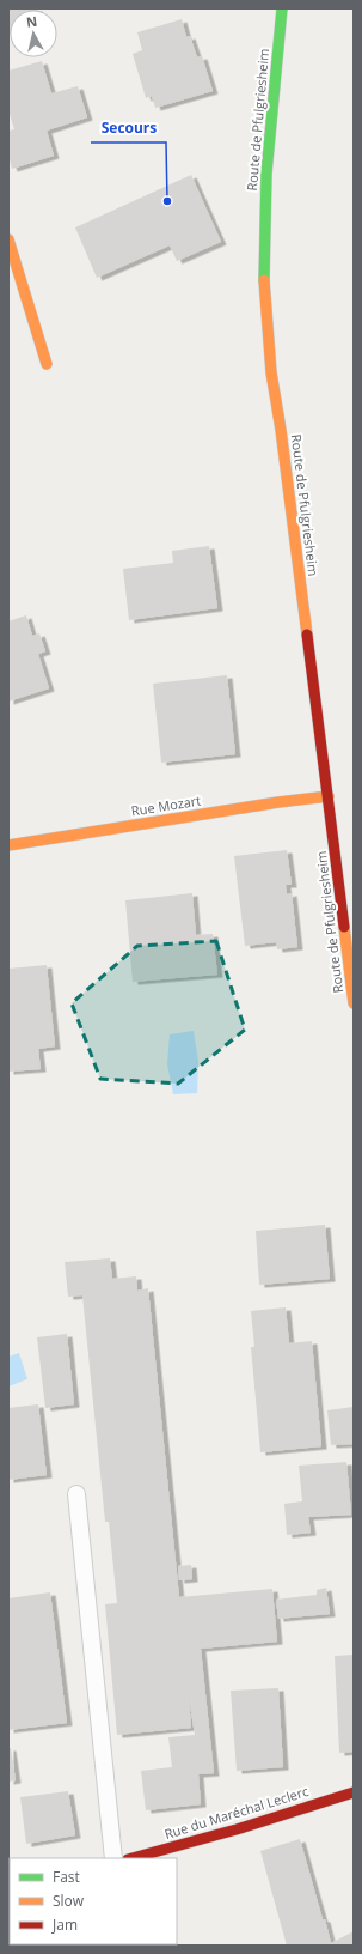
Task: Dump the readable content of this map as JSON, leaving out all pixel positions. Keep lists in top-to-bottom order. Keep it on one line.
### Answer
{"streets":{"street":["Route de Pfulgriesheim","Rue Mozart","Rue du Maréchal Leclerc"]},"crossings":[["Route de Pfulgriesheim","Rue Mozart"]],"places":["Secours"],"legend":["Fast","Slow","Jam"],"north":"top"}
